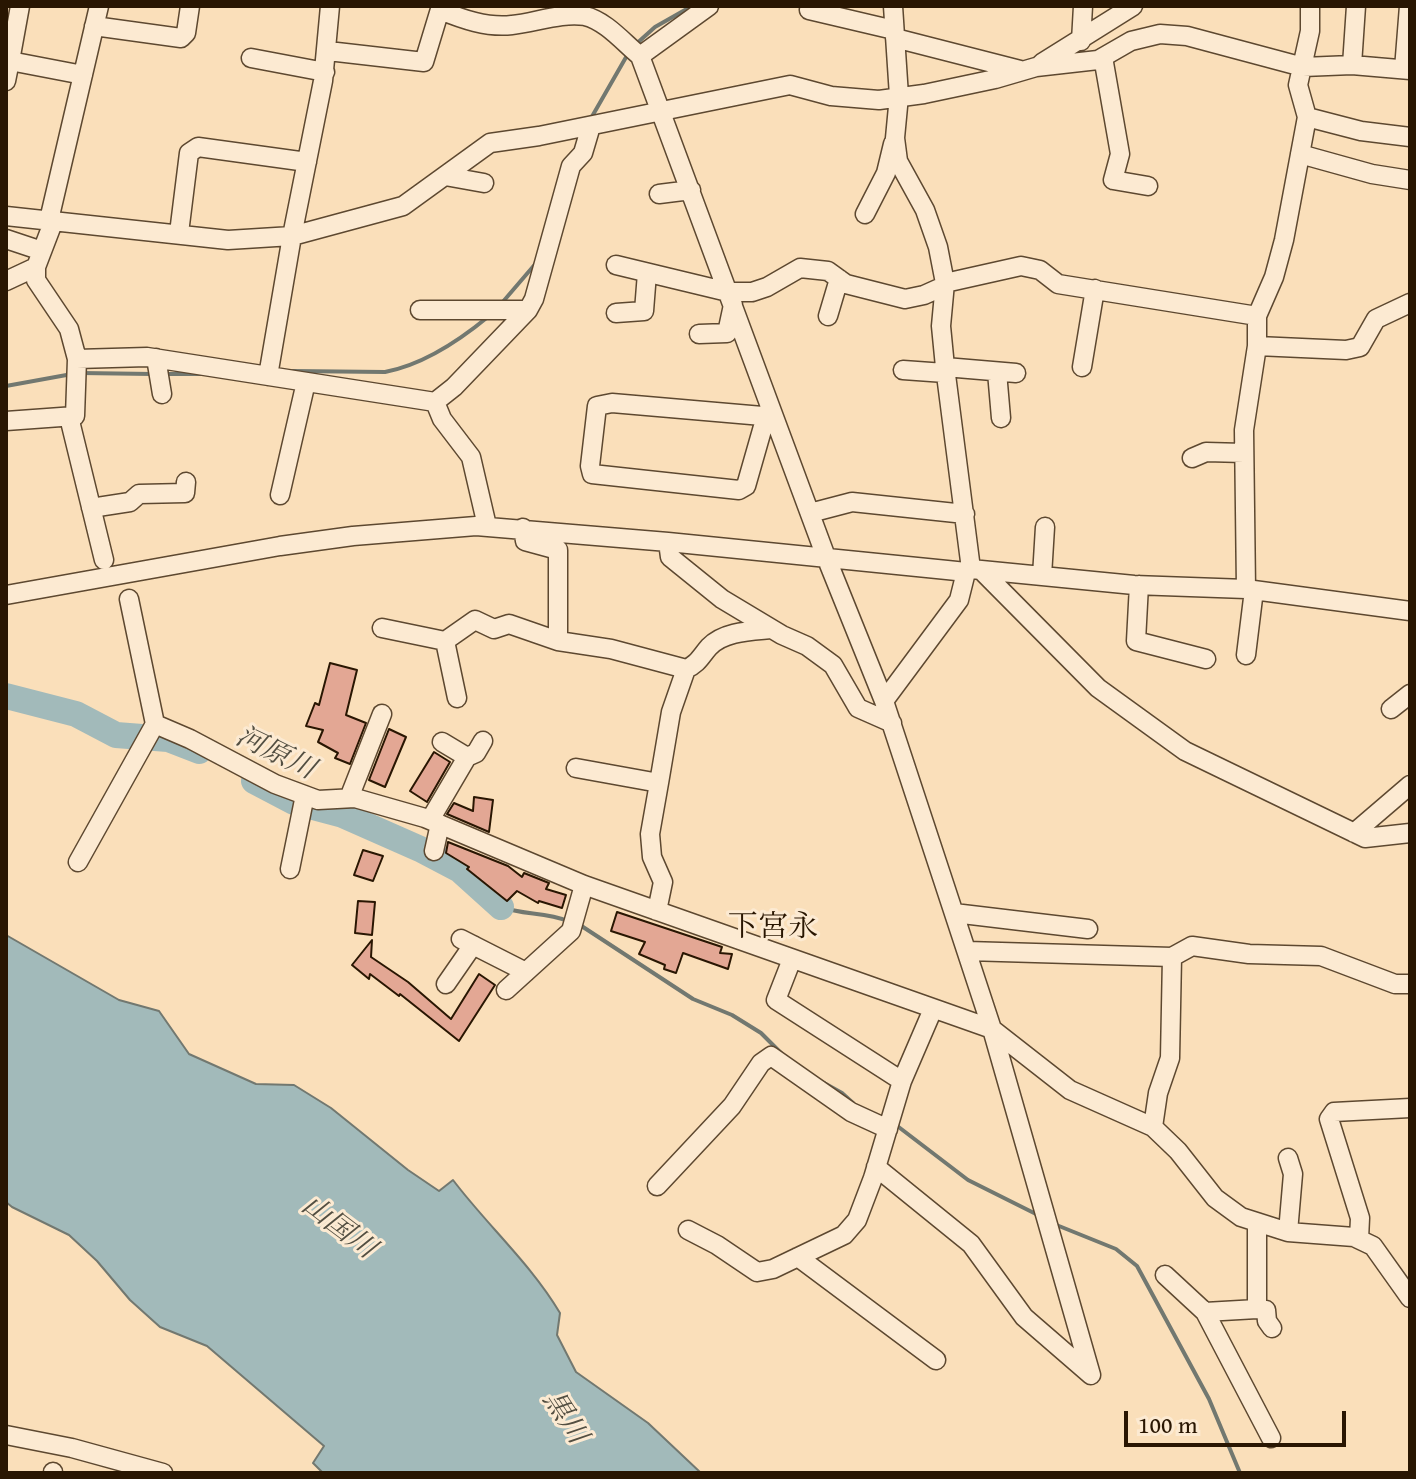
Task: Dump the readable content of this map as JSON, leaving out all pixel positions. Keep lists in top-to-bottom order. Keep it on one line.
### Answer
{"districts":["下宮永"],"water":["河原川","山国川","黒川"],"scale_bar":"100 m"}
